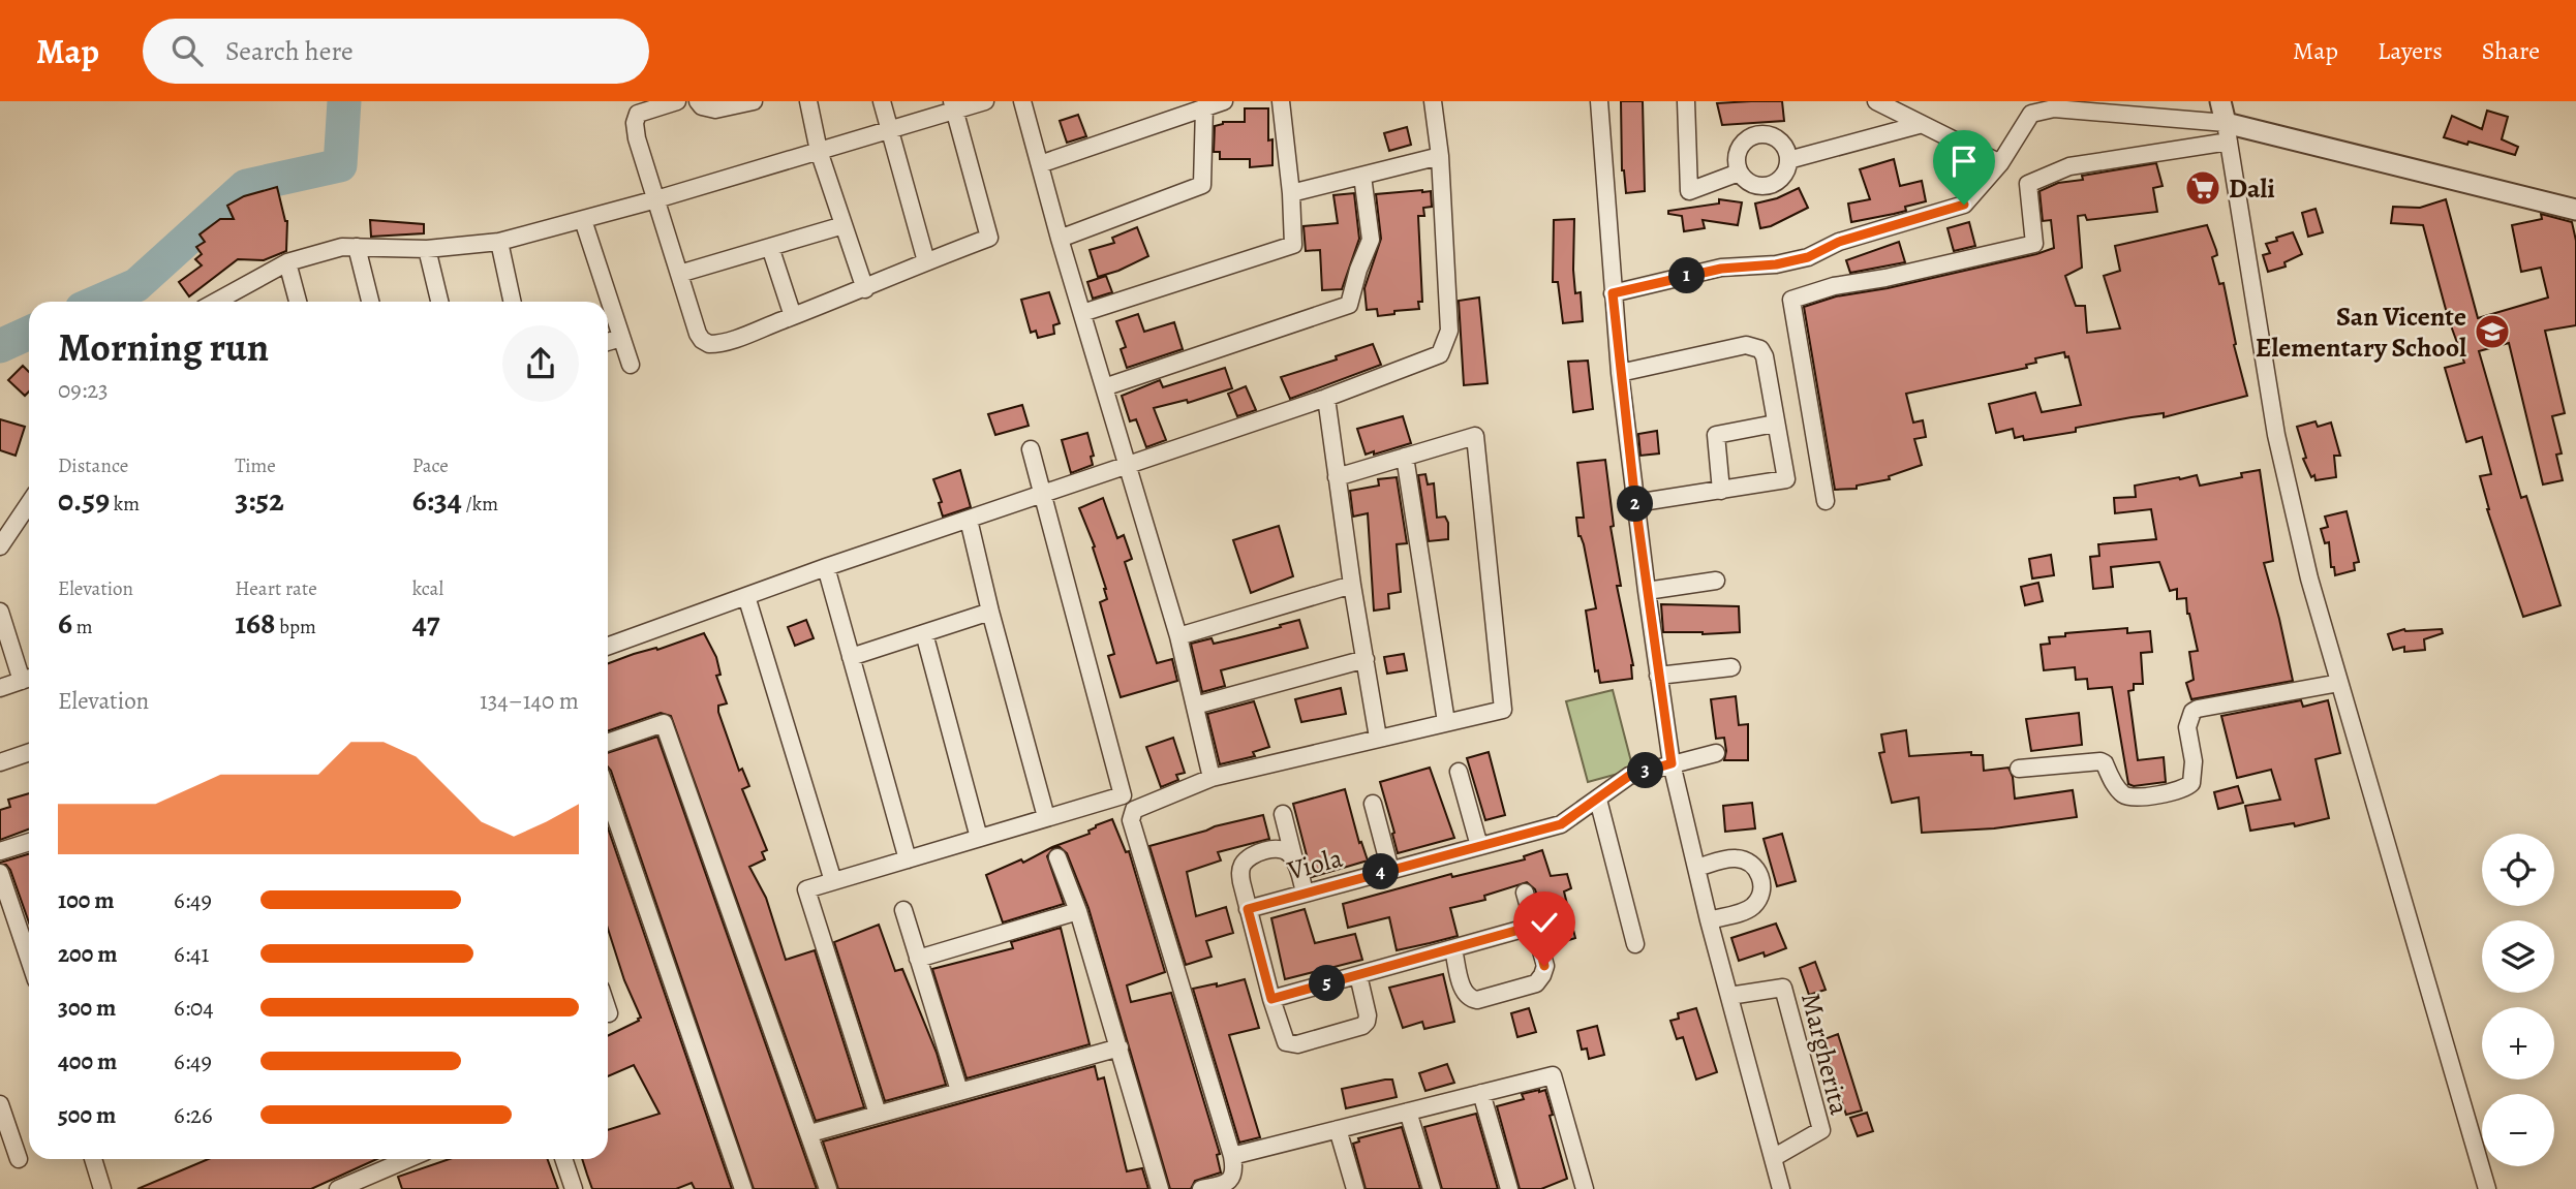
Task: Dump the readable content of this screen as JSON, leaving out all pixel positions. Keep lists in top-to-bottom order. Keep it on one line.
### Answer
{"streets":{"street":["Viola","Margherita"]},"places":{"supermarket":["Dali"],"school or university":["San Vicente Elementary School"]},"page":{"header":"Map","search":"Search here","nav":["Map","Layers","Share"],"pins":["1","2","3","4","5"],"heading":["Morning run","09:23"],"stats":[["Distance","0.59 km"],["Time","3:52"],["Pace","6:34 /km"],["Elevation","6 m"],["Heart rate","168 bpm"],["kcal","47"]],"chart":["Elevation","134–140 m"],"map_buttons":["+","−"],"list":[{"name":"100 m","note":"6:49"},{"name":"200 m","note":"6:41"},{"name":"300 m","note":"6:04"},{"name":"400 m","note":"6:49"},{"name":"500 m","note":"6:26"}]}}
